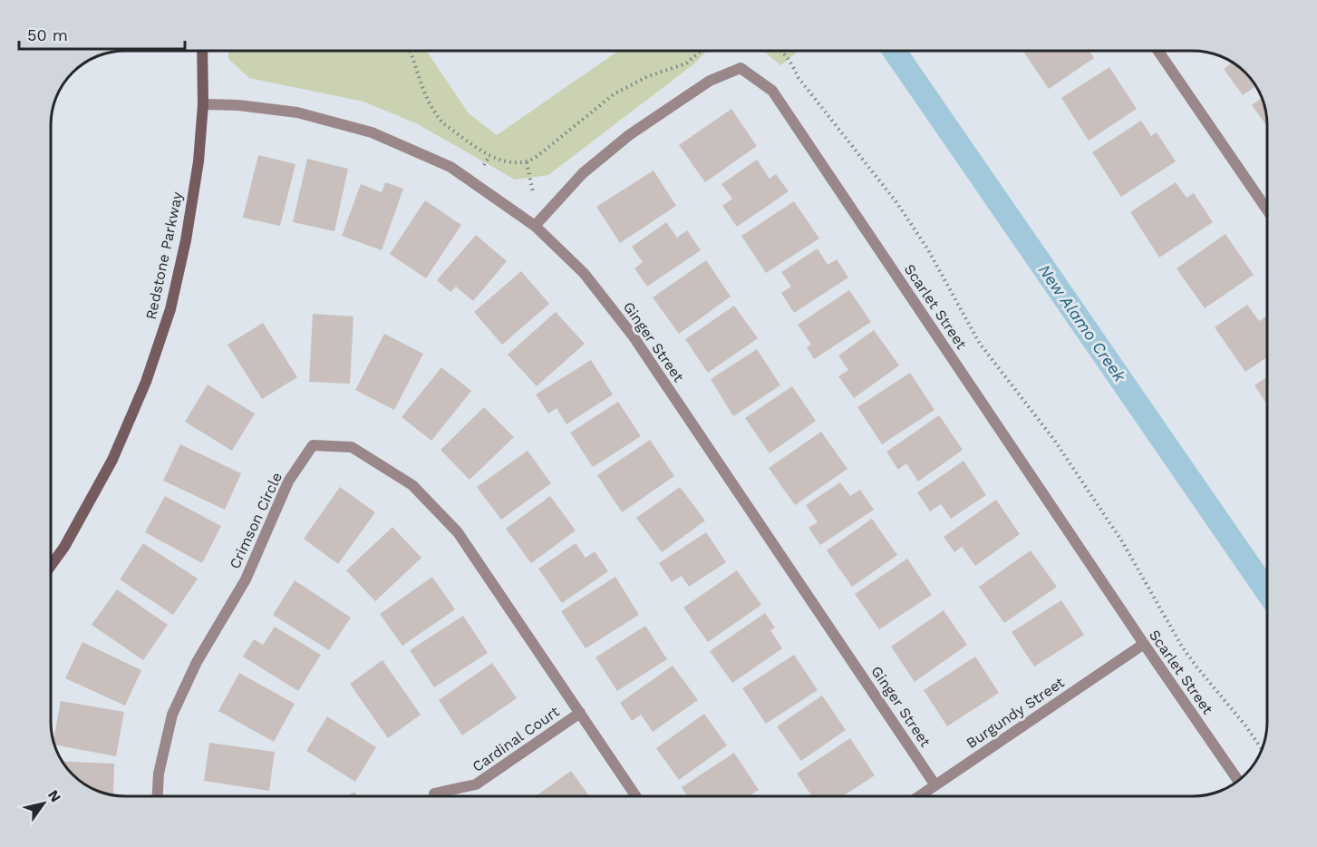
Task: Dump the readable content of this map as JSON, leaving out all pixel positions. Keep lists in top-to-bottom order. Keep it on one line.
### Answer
{"streets":{"street":["Redstone Parkway","Scarlet Street","Ginger Street","Crimson Circle","Burgundy Street","Cardinal Court"]},"crossings":[["Redstone Parkway","Ginger Street"],["Scarlet Street","Ginger Street"],["Scarlet Street","Burgundy Street"],["Ginger Street","Burgundy Street"],["Crimson Circle","Cardinal Court"]],"water":["New Alamo Creek"],"scale_bar":"50 m","north":"top right"}
